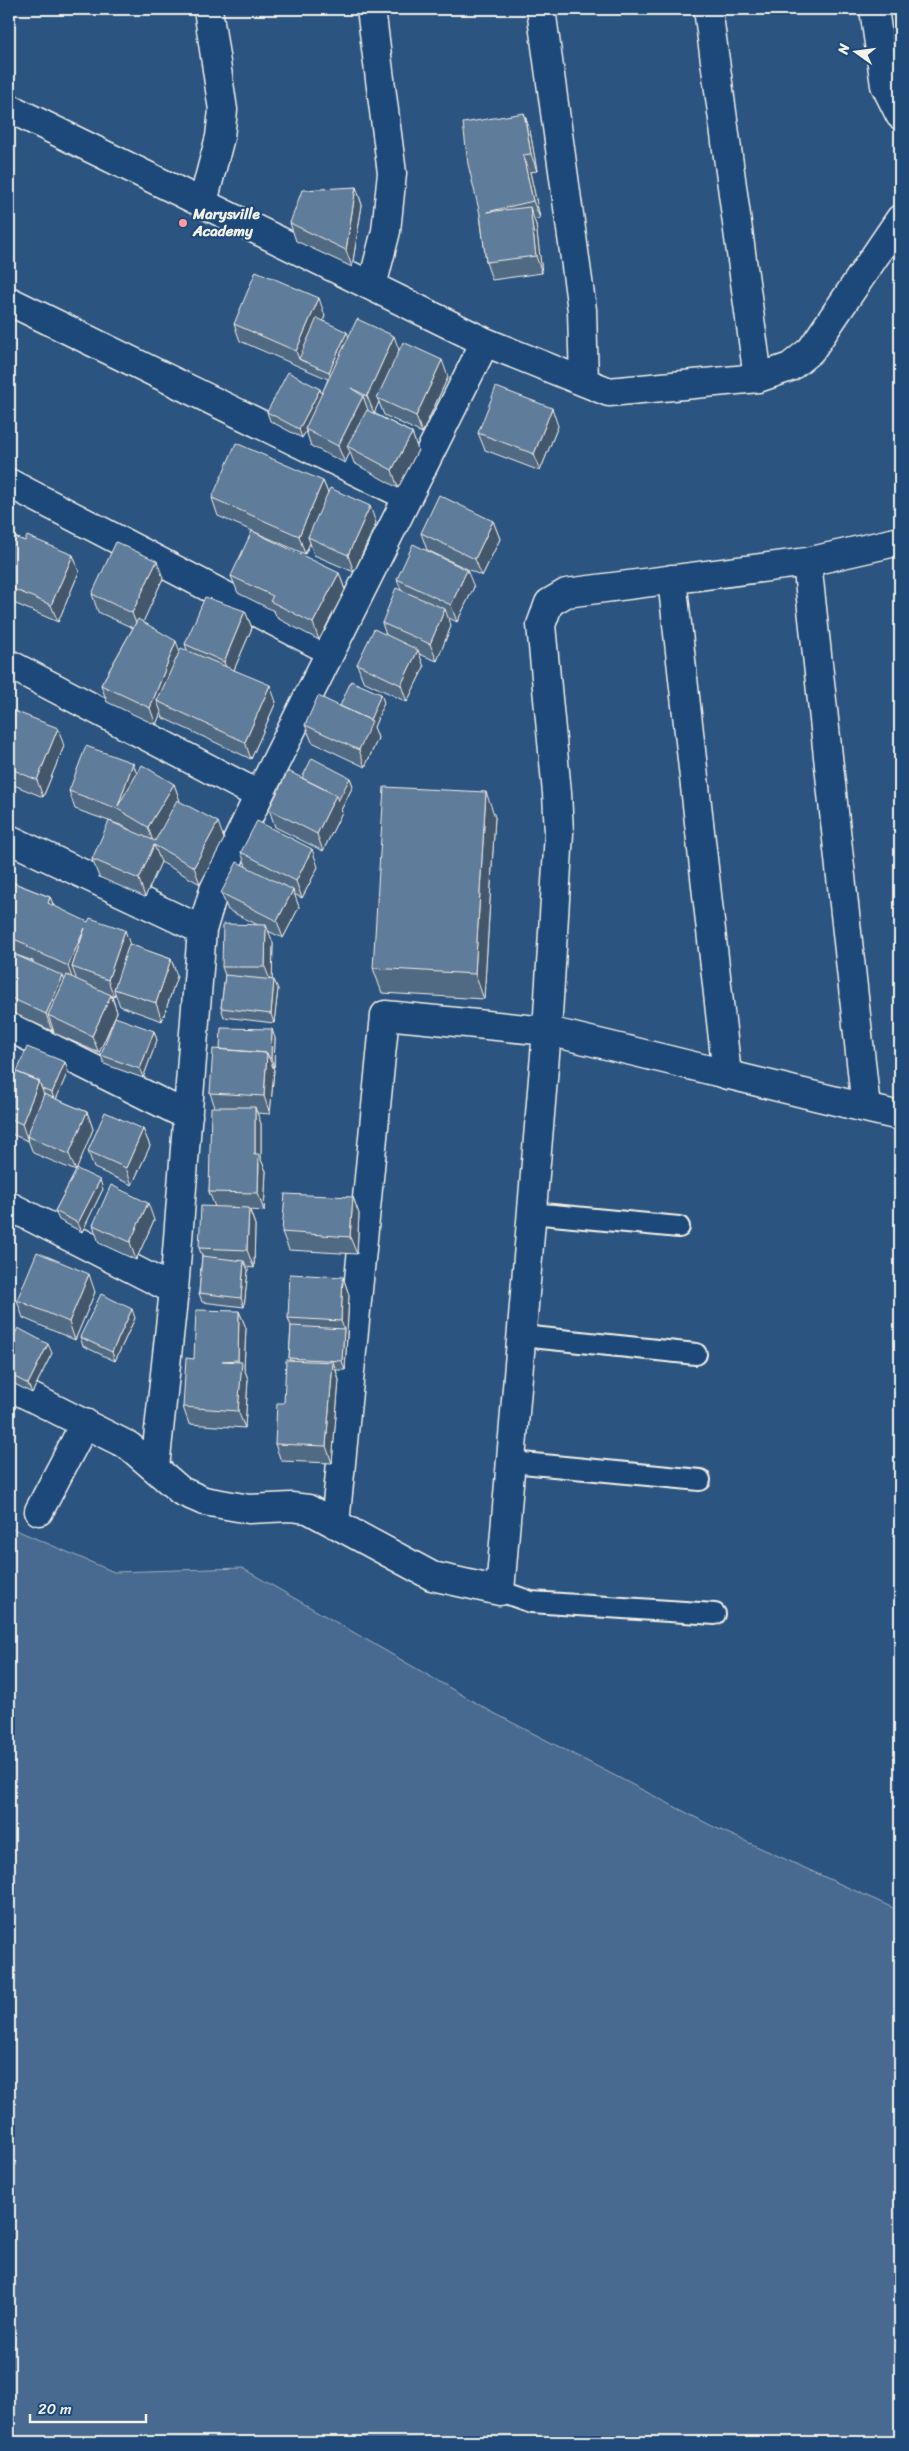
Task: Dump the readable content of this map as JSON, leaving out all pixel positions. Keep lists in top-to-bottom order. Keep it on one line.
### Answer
{"places":["Marysville Academy"],"scale_bar":"20 m","north":"left"}
